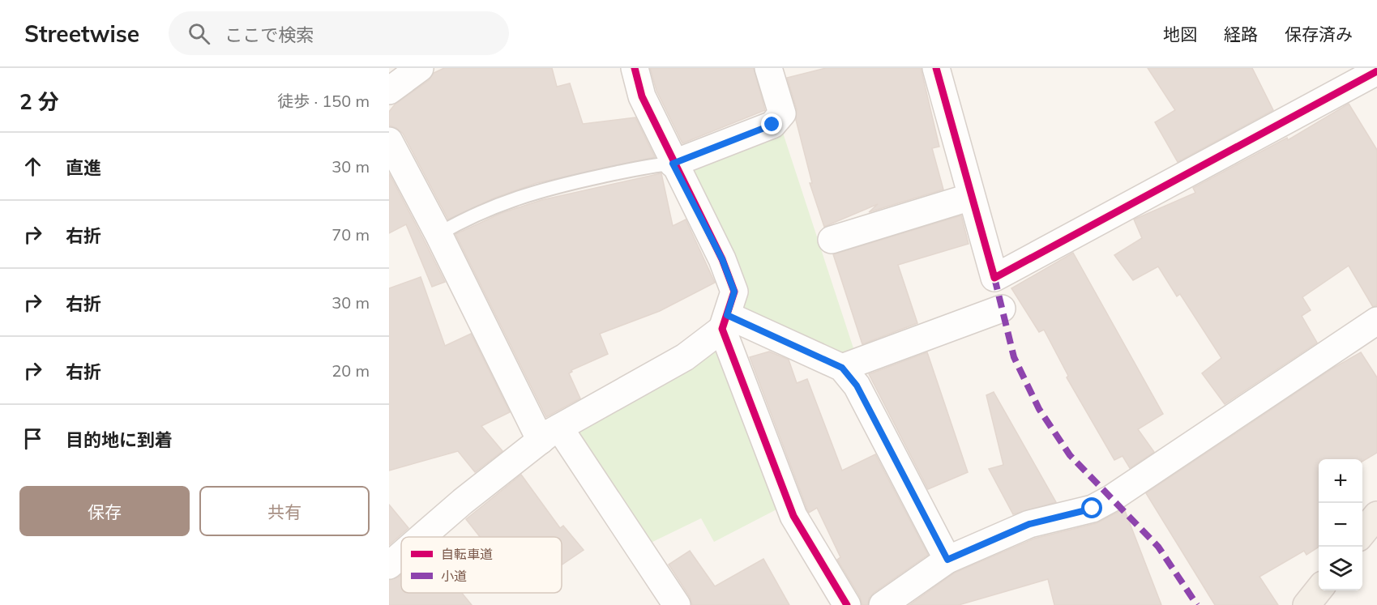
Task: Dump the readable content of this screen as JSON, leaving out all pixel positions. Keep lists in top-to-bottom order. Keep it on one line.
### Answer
{"legend":["自転車道","小道"],"page":{"header":"Streetwise","search":"ここで検索","nav":["地図","経路","保存済み"],"heading":["2 分","徒歩 · 150 m"],"list":[["直進","30 m"],["右折","70 m"],["右折","30 m"],["右折","20 m"],"目的地に到着"],"map_buttons":["+","−"],"buttons":["保存","共有"]}}
